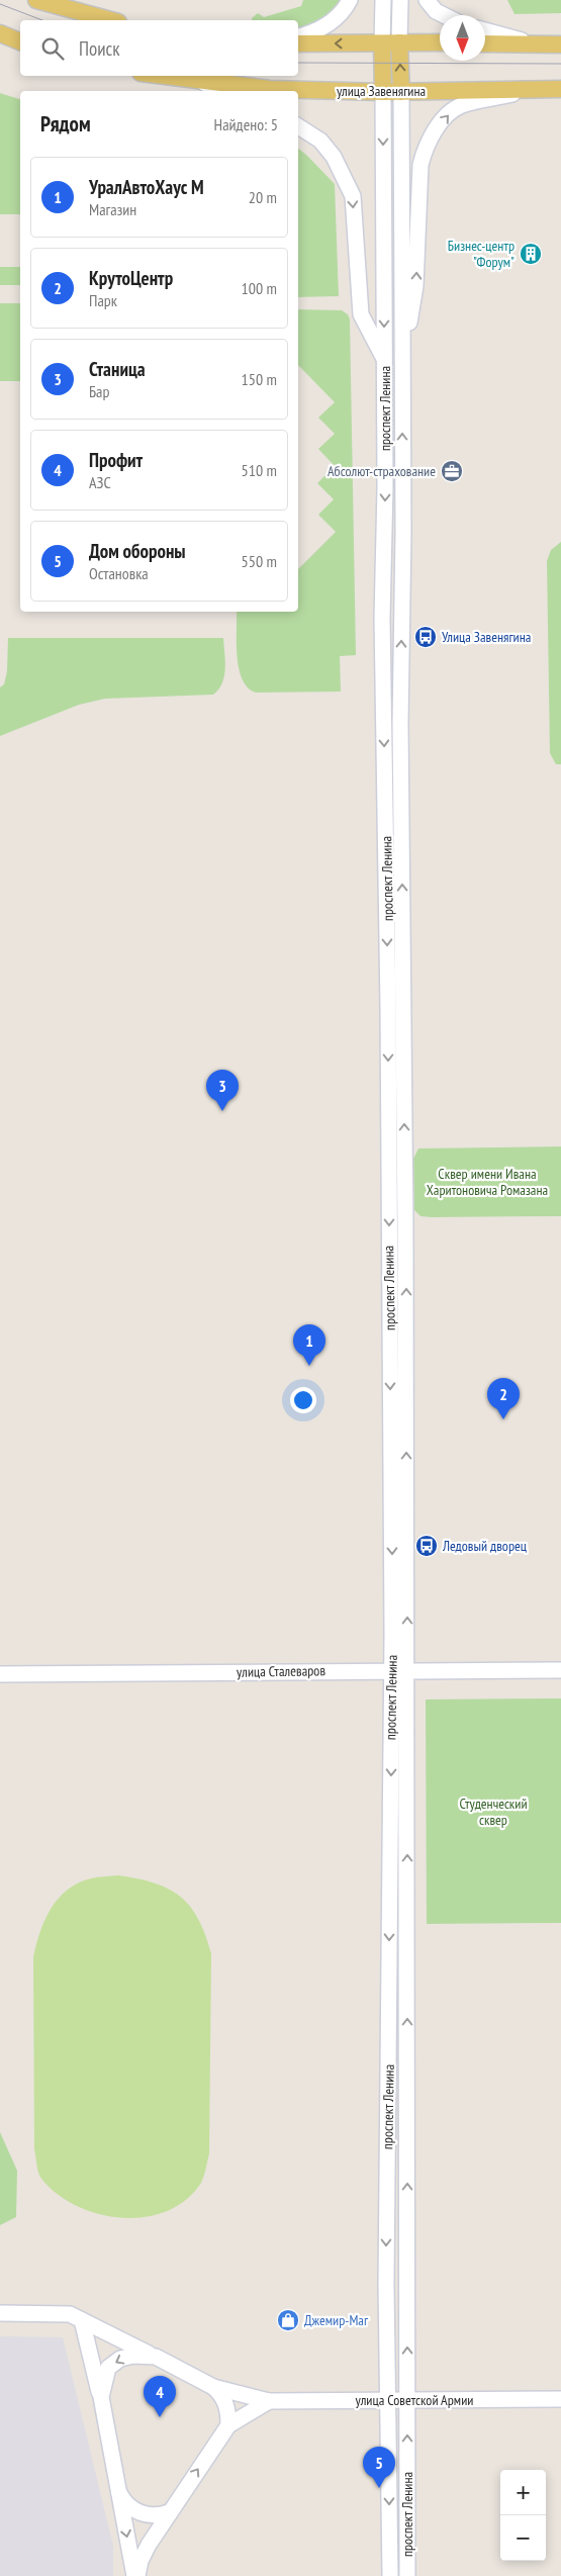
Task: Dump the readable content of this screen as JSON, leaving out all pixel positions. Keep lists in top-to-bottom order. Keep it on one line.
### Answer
{"streets":{"main road":["улица Завенягина","проспект Ленина","улица Сталеваров","улица Советской Армии"]},"crossings":[["улица Завенягина","проспект Ленина"],["проспект Ленина","улица Сталеваров"],["проспект Ленина","улица Советской Армии"]],"parks":["Сквер имени Ивана Харитоновича Ромазана","Студенческий сквер"],"places":{"building":["Бизнес-центр \"Форум\""],"office":["Абсолют-страхование"],"bus stop":["Улица Завенягина","Ледовый дворец"],"shop":["Джемир-Маг"]},"north":"bottom","page":{"search":"Поиск","heading":["Рядом","Найдено: 5"],"list":[{"mark":"1","name":"УралАвтоХаус М","note":"Магазин","value":"20 m"},{"mark":"2","name":"КрутоЦентр","note":"Парк","value":"100 m"},{"mark":"3","name":"Станица","note":"Бар","value":"150 m"},{"mark":"4","name":"Профит","note":"АЗС","value":"510 m"},{"mark":"5","name":"Дом обороны","note":"Остановка","value":"550 m"}],"pins":["3","1","2","4","5"],"map_buttons":["+","−"]}}
